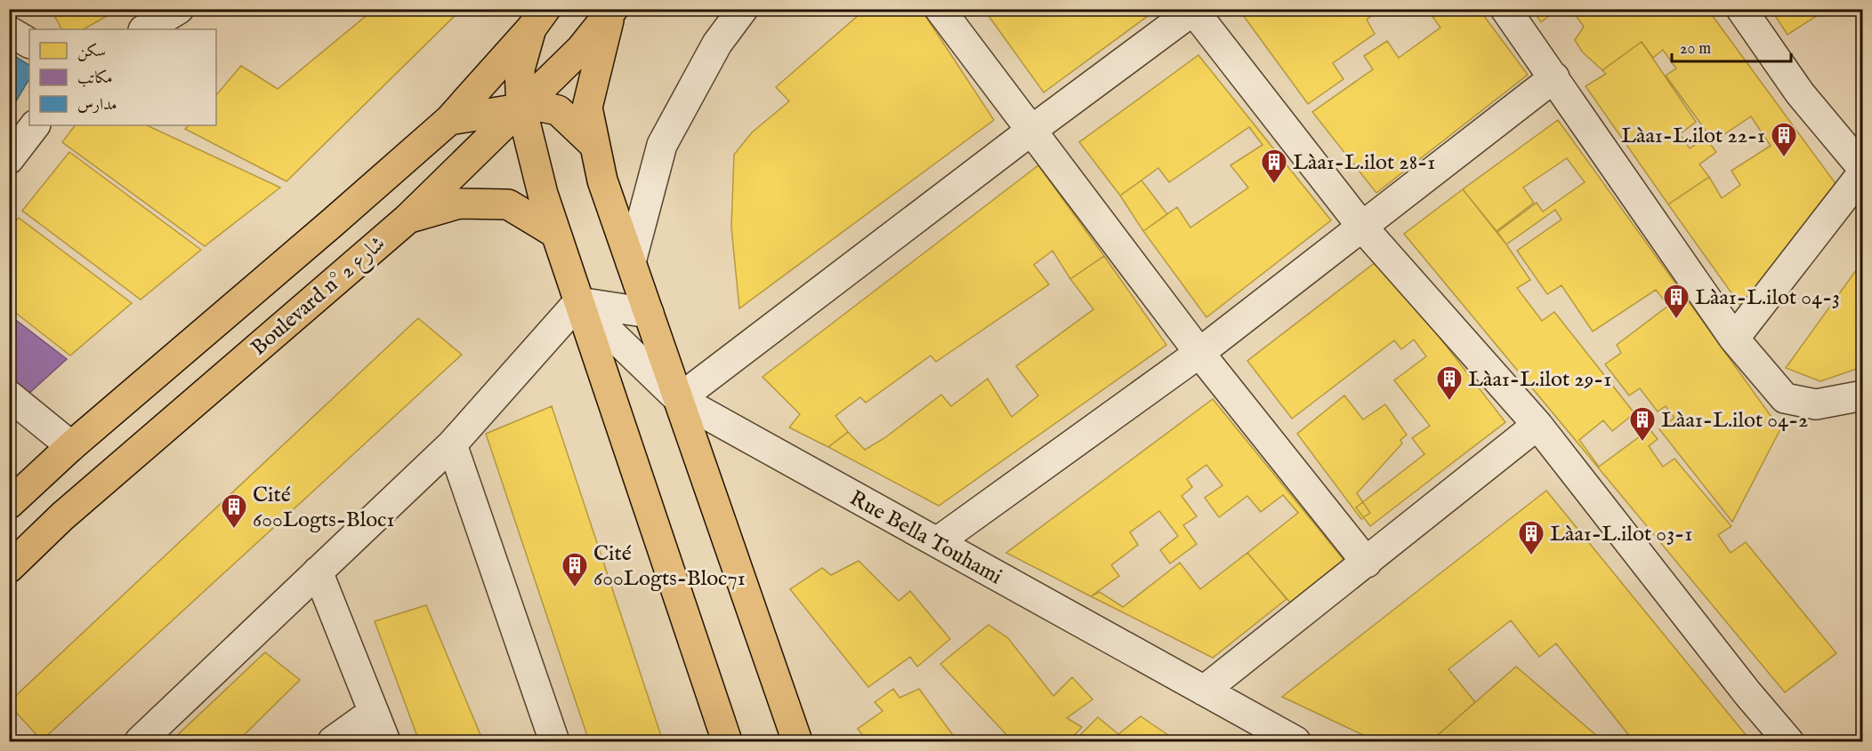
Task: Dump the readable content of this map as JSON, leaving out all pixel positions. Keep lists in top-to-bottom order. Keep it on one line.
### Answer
{"streets":{"main road":["Boulevard n° شارع 2"],"street":["Rue Bella Touhami"]},"places":{"building":["Làa1-L.ilot 22-1","Làa1-L.ilot 28-1","Làa1-L.ilot 04-3","Làa1-L.ilot 29-1","Làa1-L.ilot 04-2","Cité 600Logts-Bloc1","Làa1-L.ilot 03-1","Cité 600Logts-Bloc71"]},"legend":["سكن","مكاتب","مدارس"],"scale_bar":"20 m"}
